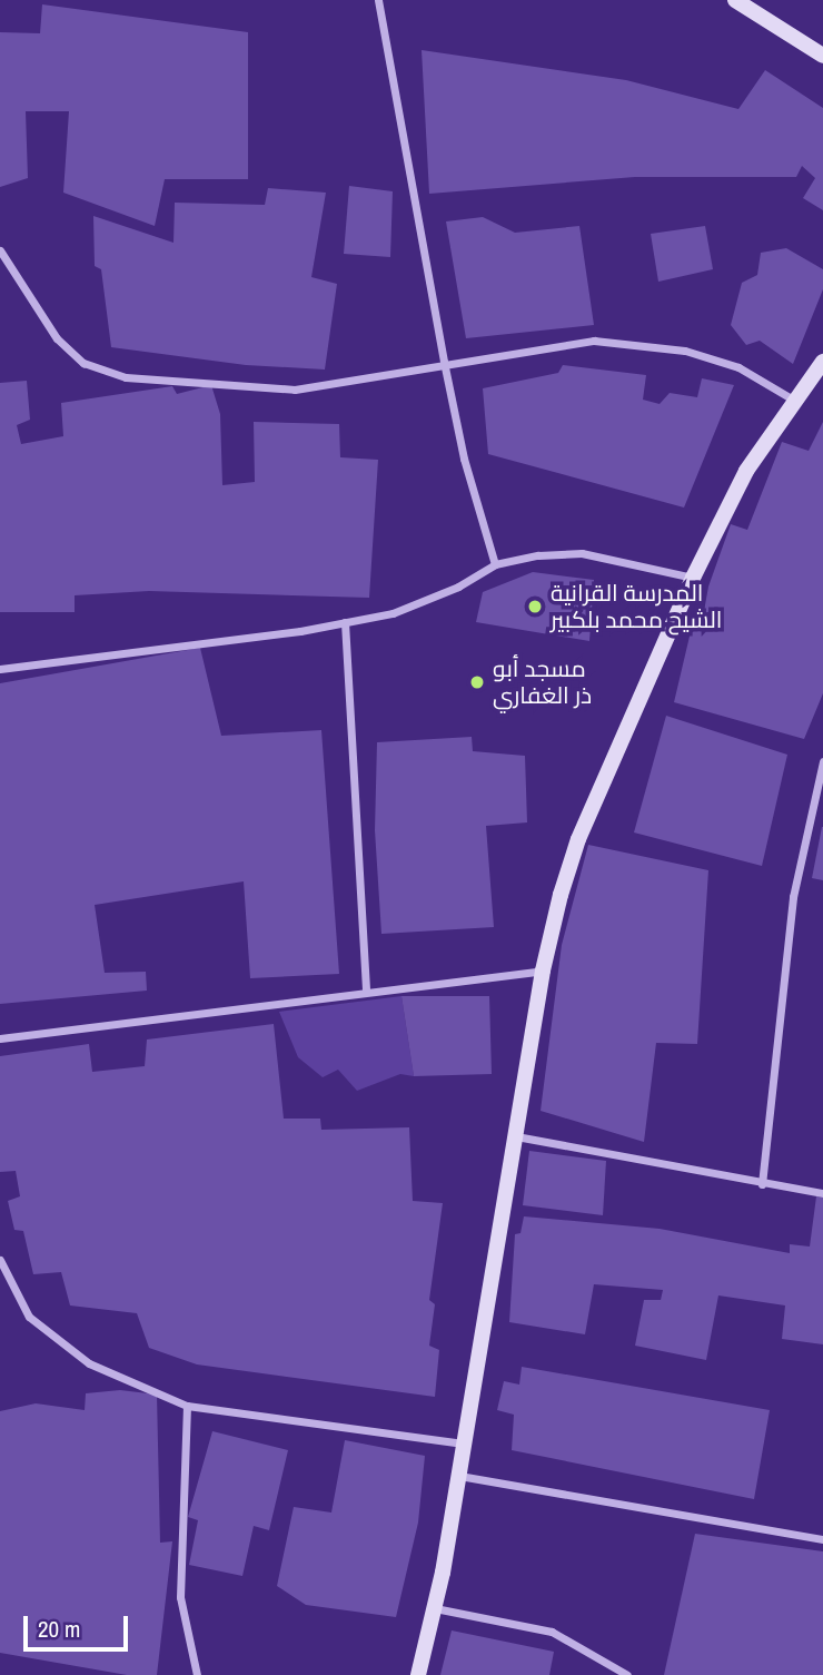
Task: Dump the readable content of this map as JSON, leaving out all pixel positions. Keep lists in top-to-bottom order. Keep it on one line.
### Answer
{"places":["المدرسة القرانية الشيح محمد بلكبير","مسجد أبو ذر الغفاري"],"scale_bar":"20 m"}
